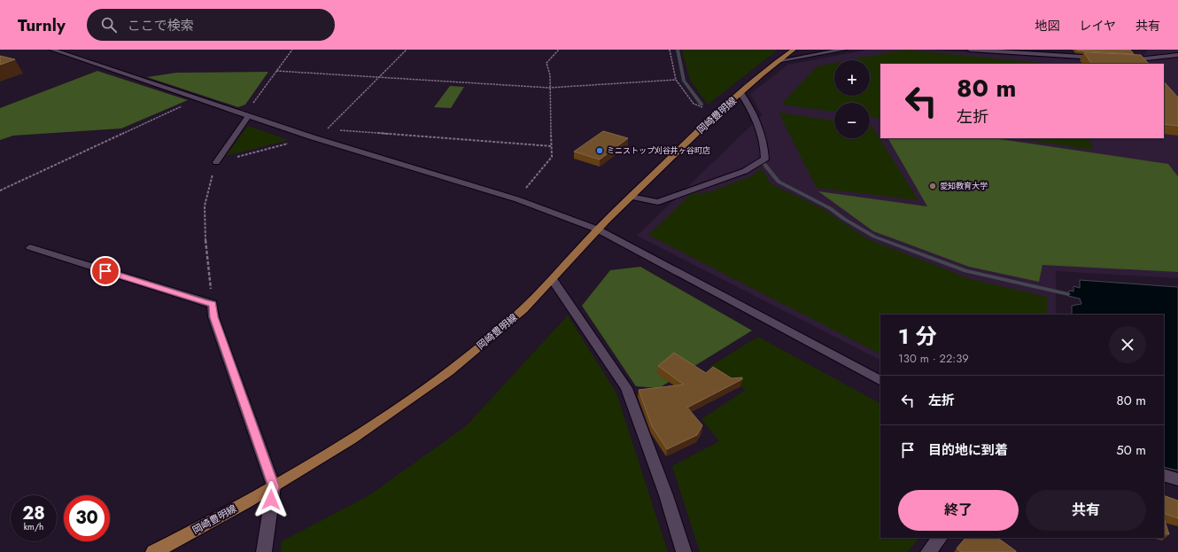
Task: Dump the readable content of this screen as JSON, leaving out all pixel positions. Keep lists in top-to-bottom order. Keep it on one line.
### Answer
{"streets":{"main road":["岡崎豊明線"]},"places":["ミニストップ刈谷井ヶ谷町店","愛知教育大学"],"page":{"header":"Turnly","search":"ここで検索","nav":["地図","レイヤ","共有"],"map_buttons":["+","−"],"turn":["80 m","左折"],"heading":["1 分","130 m · 22:39"],"list":[{"name":"左折","value":"80 m"},{"name":"目的地に到着","value":"50 m"}],"buttons":["終了","共有"],"speed":"28 km/h","limit":"30"}}
